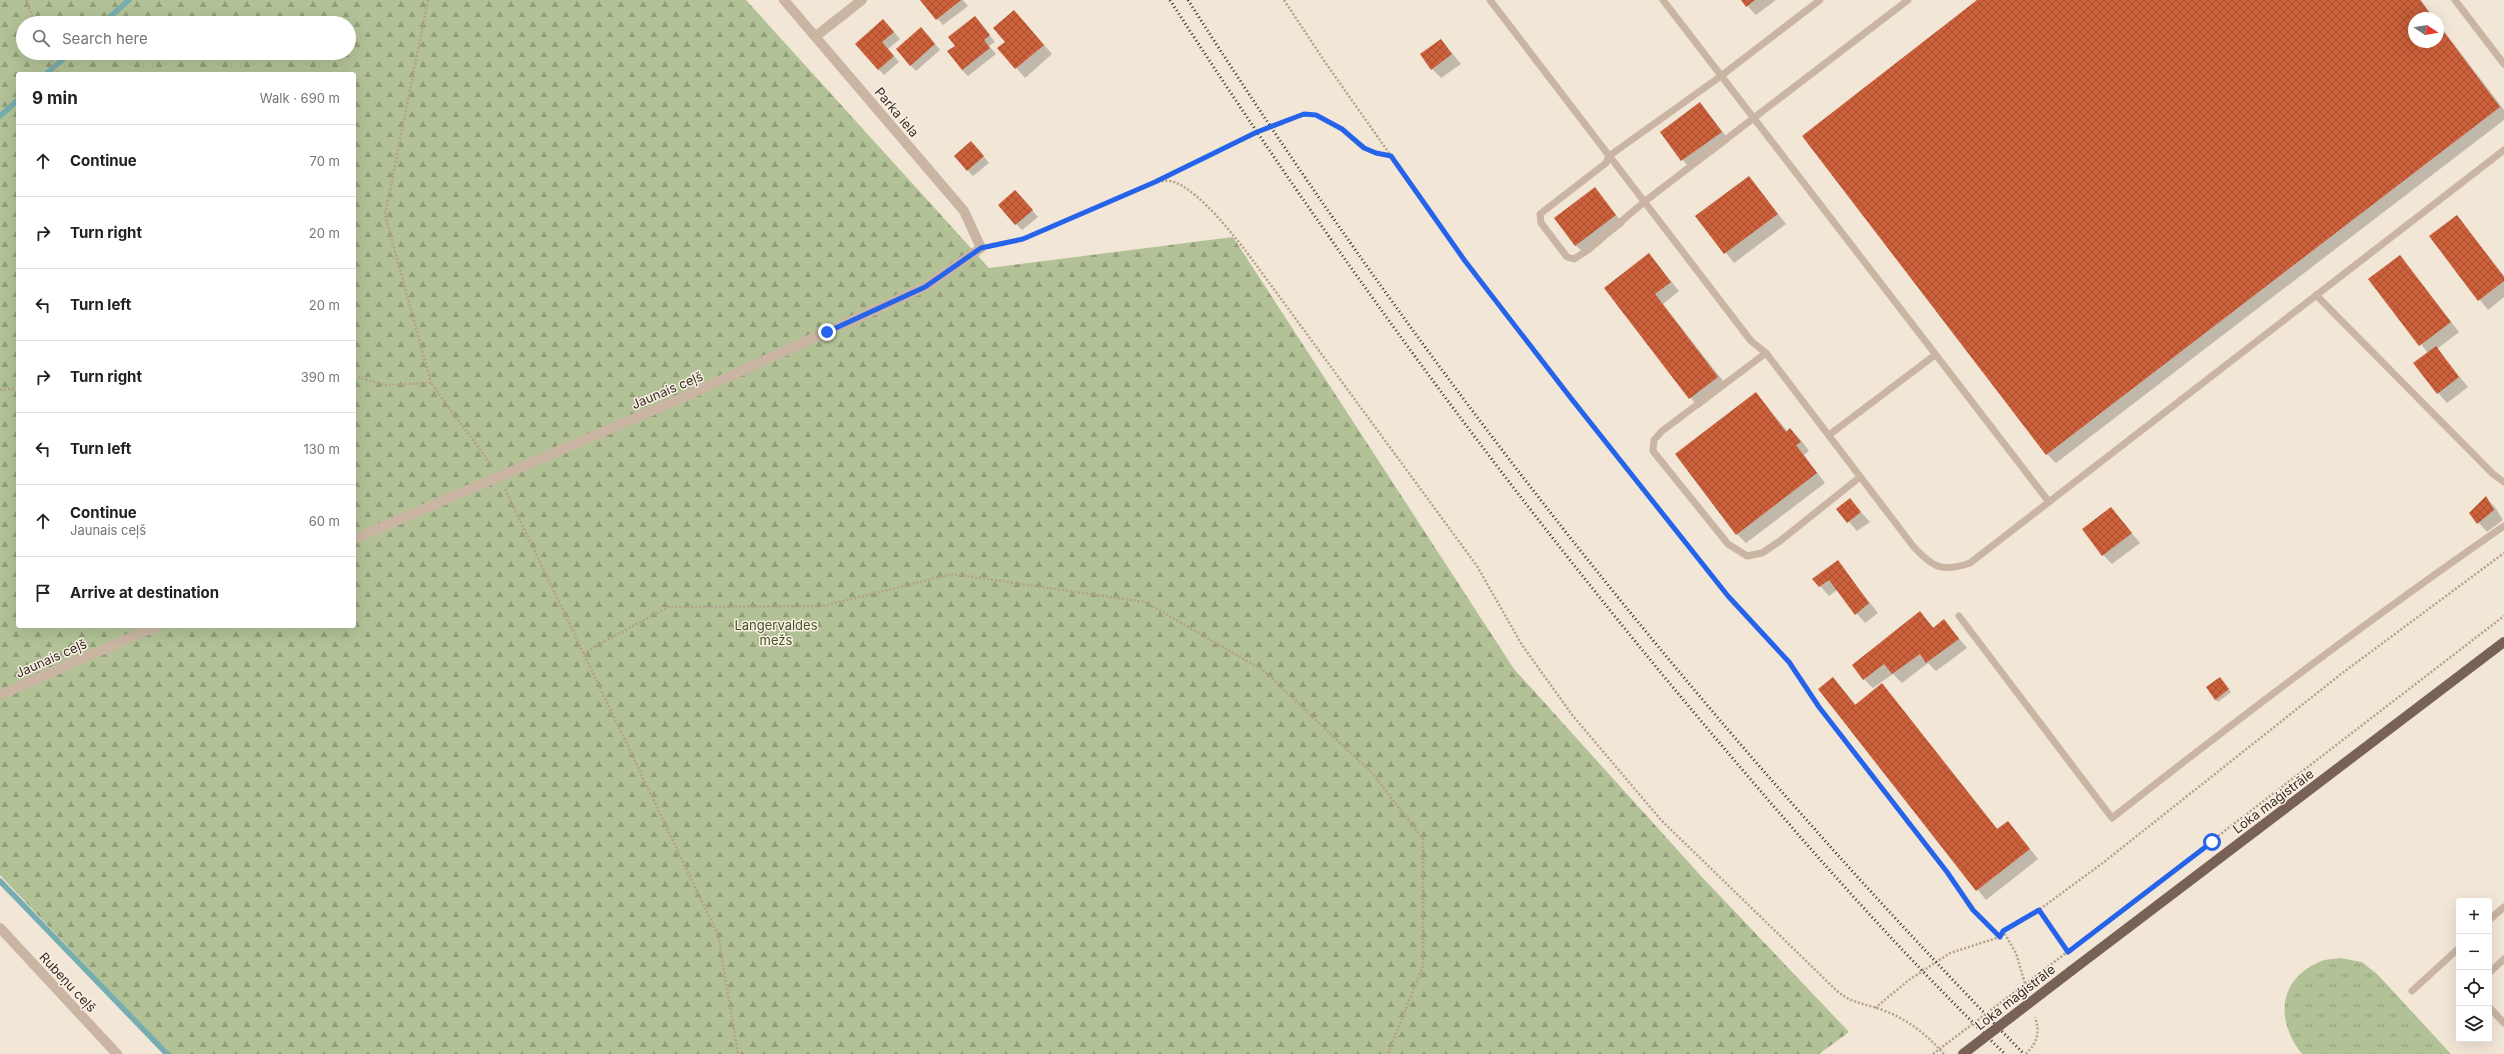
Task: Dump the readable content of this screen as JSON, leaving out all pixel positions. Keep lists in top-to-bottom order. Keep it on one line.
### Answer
{"streets":{"main road":["Loka maģistrāle"],"street":["Parka iela","Jaunais ceļš","Rubeņu ceļš"]},"crossings":[["Parka iela","Jaunais ceļš"]],"parks":["Langervaldes mežs"],"north":"right","page":{"search":"Search here","heading":["9 min","Walk · 690 m"],"list":[["Continue","70 m"],["Turn right","20 m"],["Turn left","20 m"],["Turn right","390 m"],["Turn left","130 m"],["Continue","Jaunais ceļš","60 m"],"Arrive at destination"],"map_buttons":["+","−"]}}
